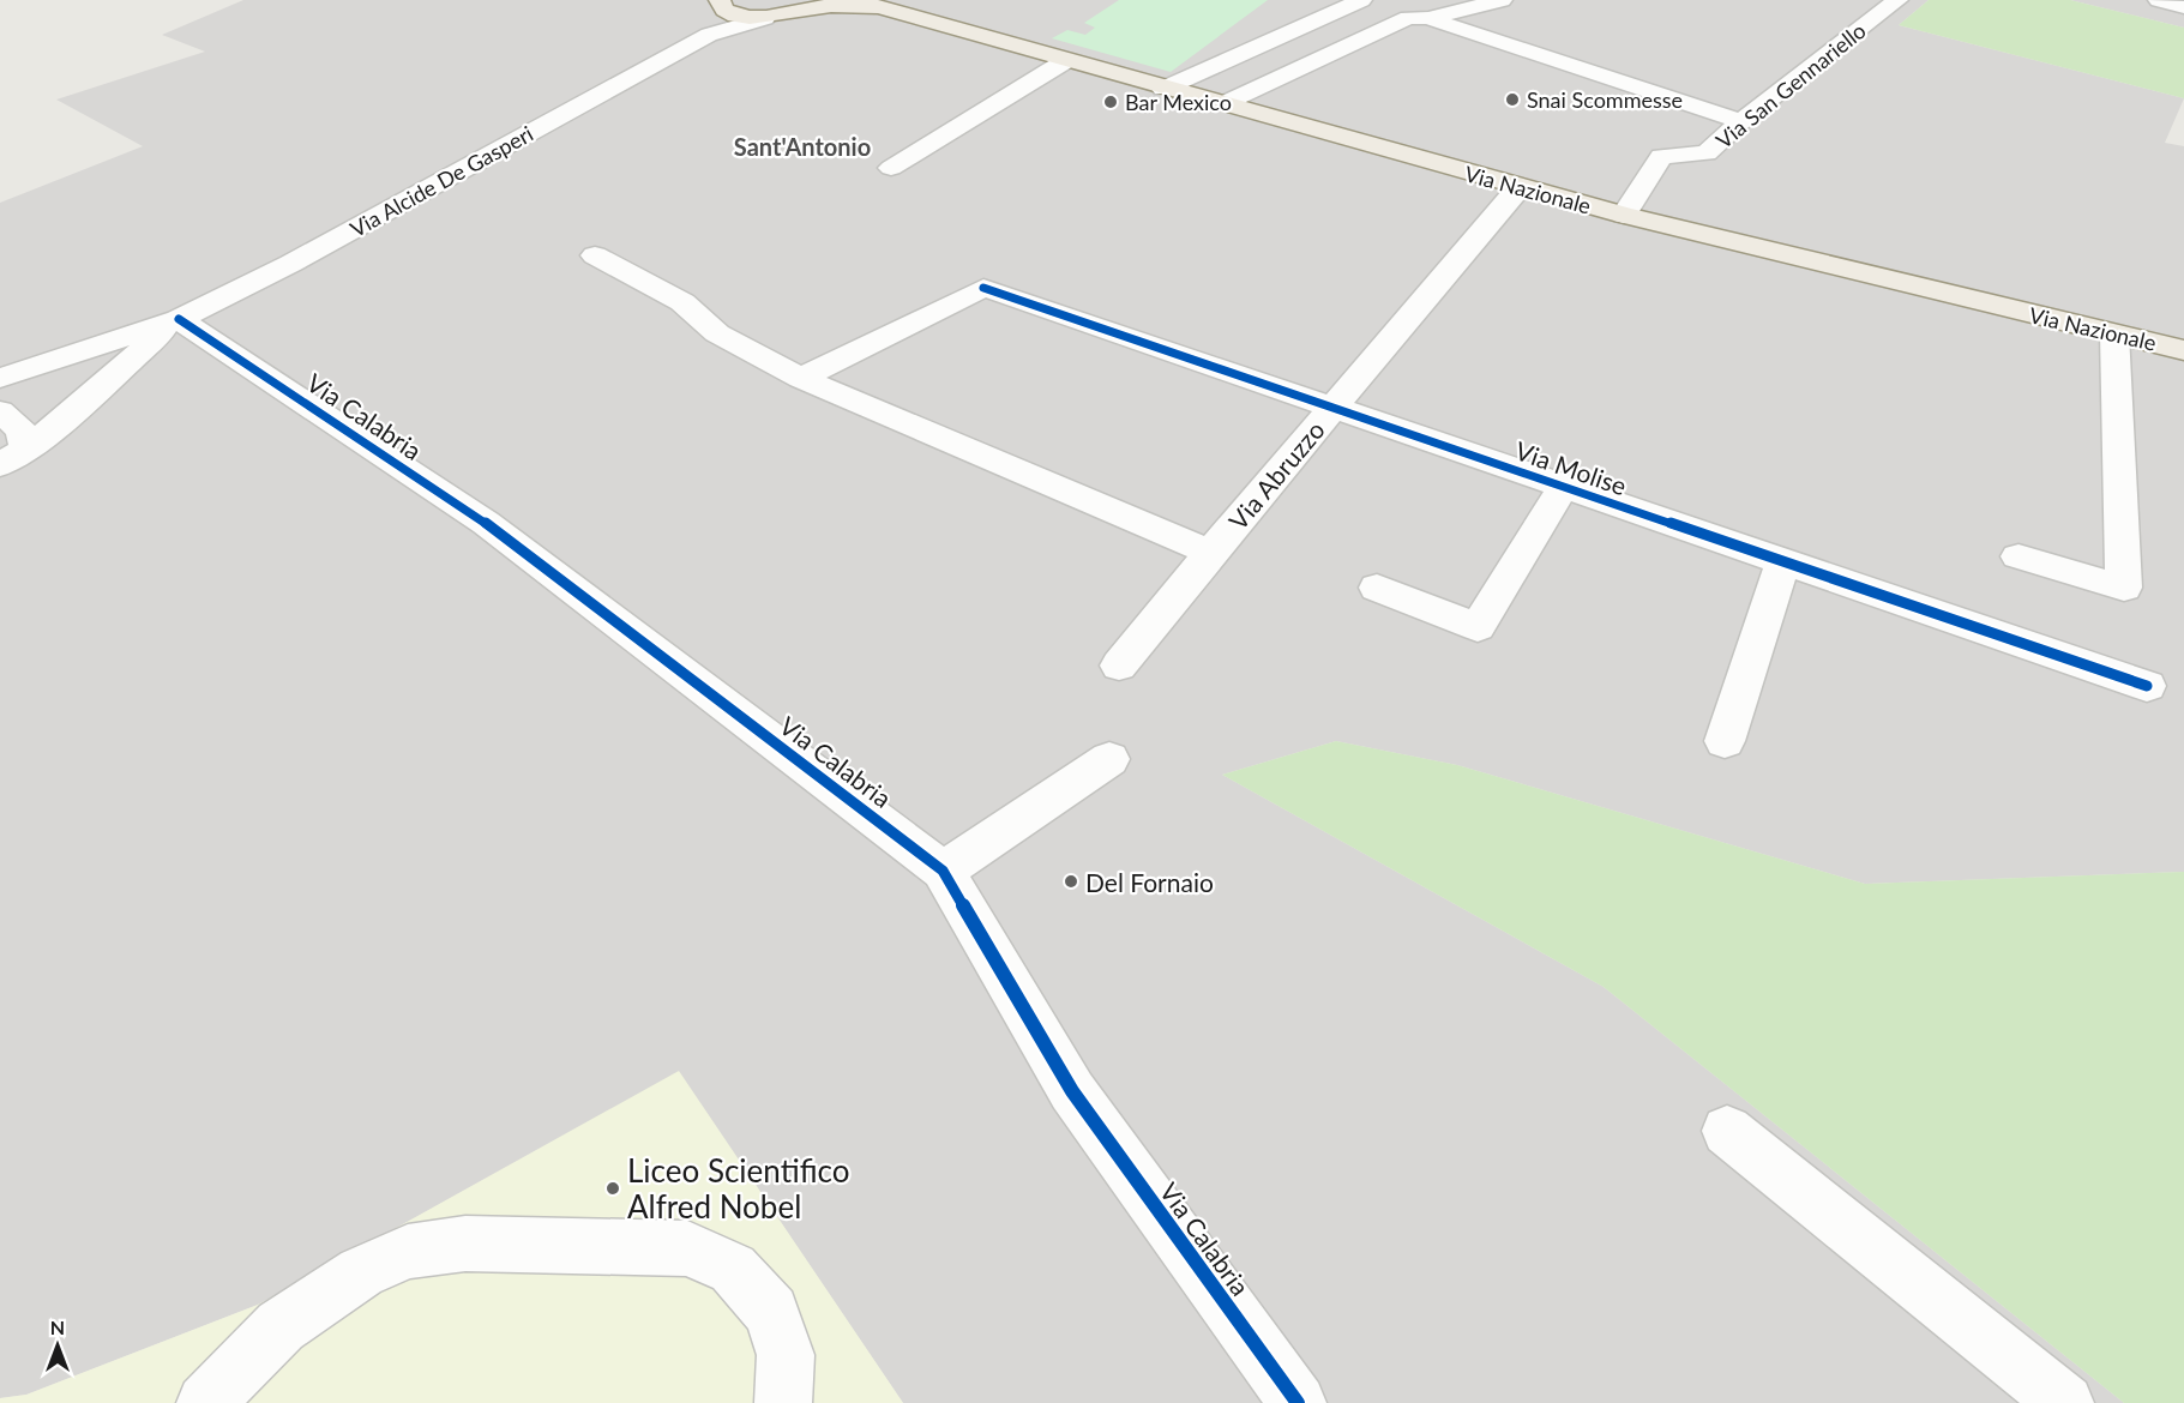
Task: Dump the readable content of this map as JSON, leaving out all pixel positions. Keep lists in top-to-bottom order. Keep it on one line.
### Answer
{"streets":{"main road":["Via Nazionale"],"street":["Via San Gennariello","Via Alcide De Gasperi","Via Calabria","Via Molise","Via Abruzzo"]},"crossings":[["Via San Gennariello","Via Nazionale"],["Via Alcide De Gasperi","Via Nazionale"],["Via Alcide De Gasperi","Via Calabria"],["Via Nazionale","Via Abruzzo"],["Via Molise","Via Abruzzo"]],"districts":["Sant'Antonio"],"places":["Snai Scommesse","Bar Mexico","Del Fornaio","Liceo Scientifico Alfred Nobel"],"north":"top"}
